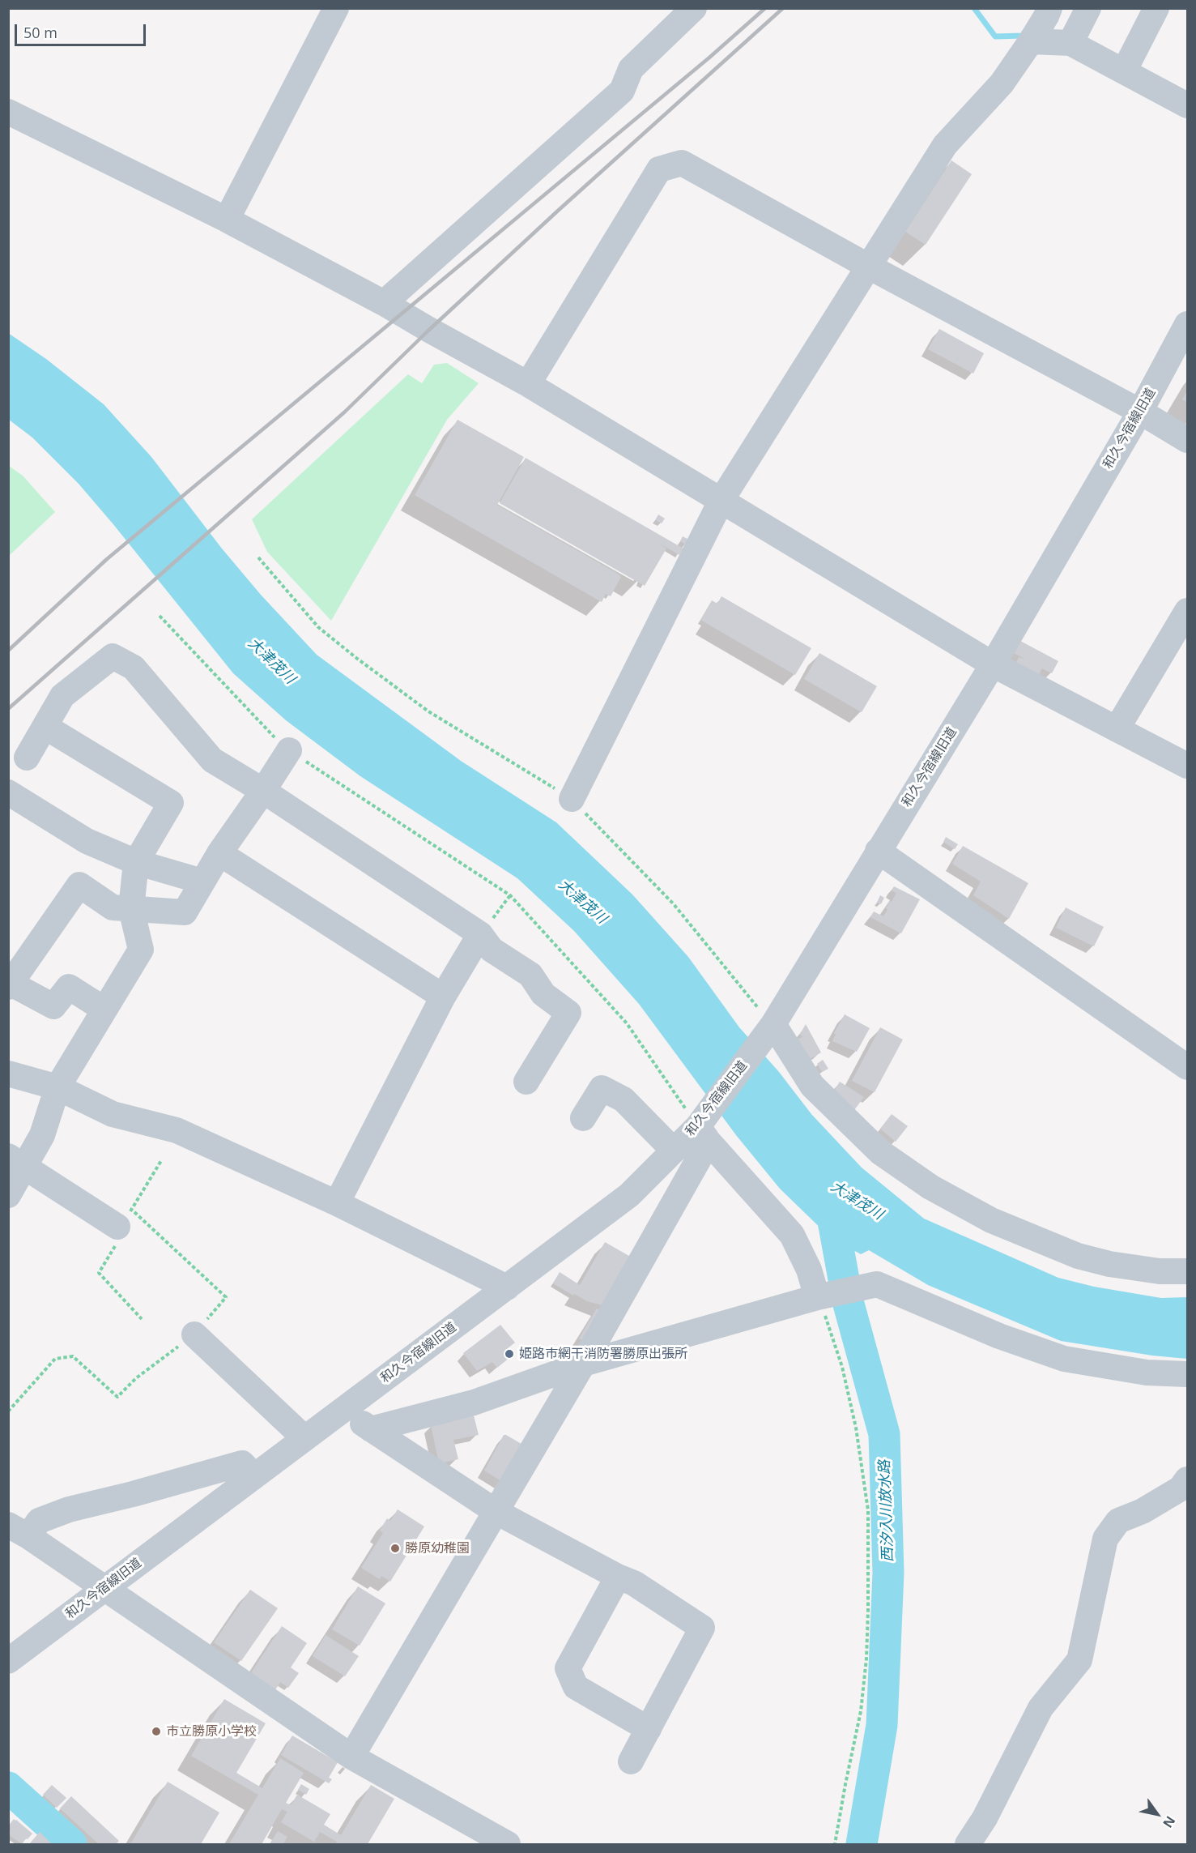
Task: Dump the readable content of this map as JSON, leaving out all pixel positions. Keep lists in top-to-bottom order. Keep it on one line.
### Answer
{"streets":{"street":["和久今宿線旧道"]},"water":["大津茂川","西汐入川放水路"],"places":["姫路市網干消防署勝原出張所","勝原幼稚園","市立勝原小学校"],"scale_bar":"50 m","north":"bottom right"}
